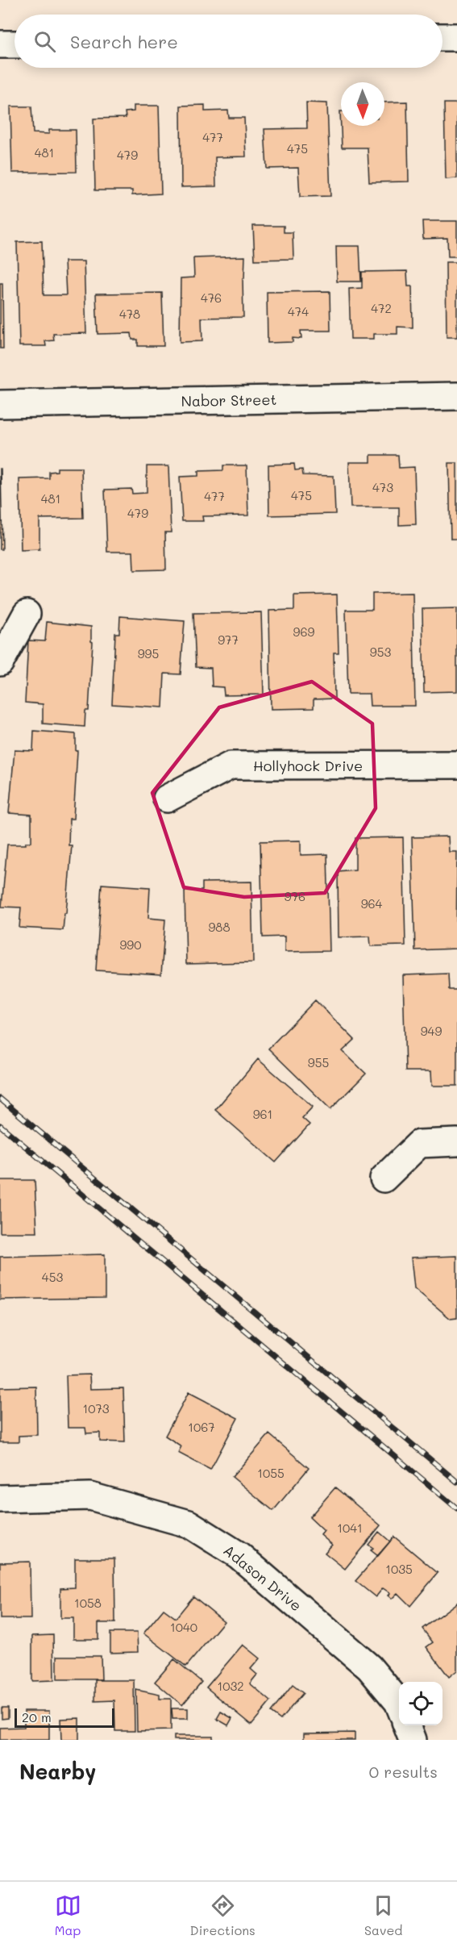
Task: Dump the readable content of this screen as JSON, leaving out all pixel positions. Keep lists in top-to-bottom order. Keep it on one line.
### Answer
{"streets":{"street":["Nabor Street","Hollyhock Drive","Adason Drive"]},"house_numbers":["477","475","481","479","476","472","474","478","473","475","477","481","479","969","977","953","995","976","964","988","990","949","955","961","453","1073","1067","1055","1041","1035","1058","1040","1032"],"scale_bar":"20 m","north":"bottom","page":{"search":"Search here","scale":"20 m","heading":["Nearby","0 results"],"nav":["Map","Directions","Saved"]}}
